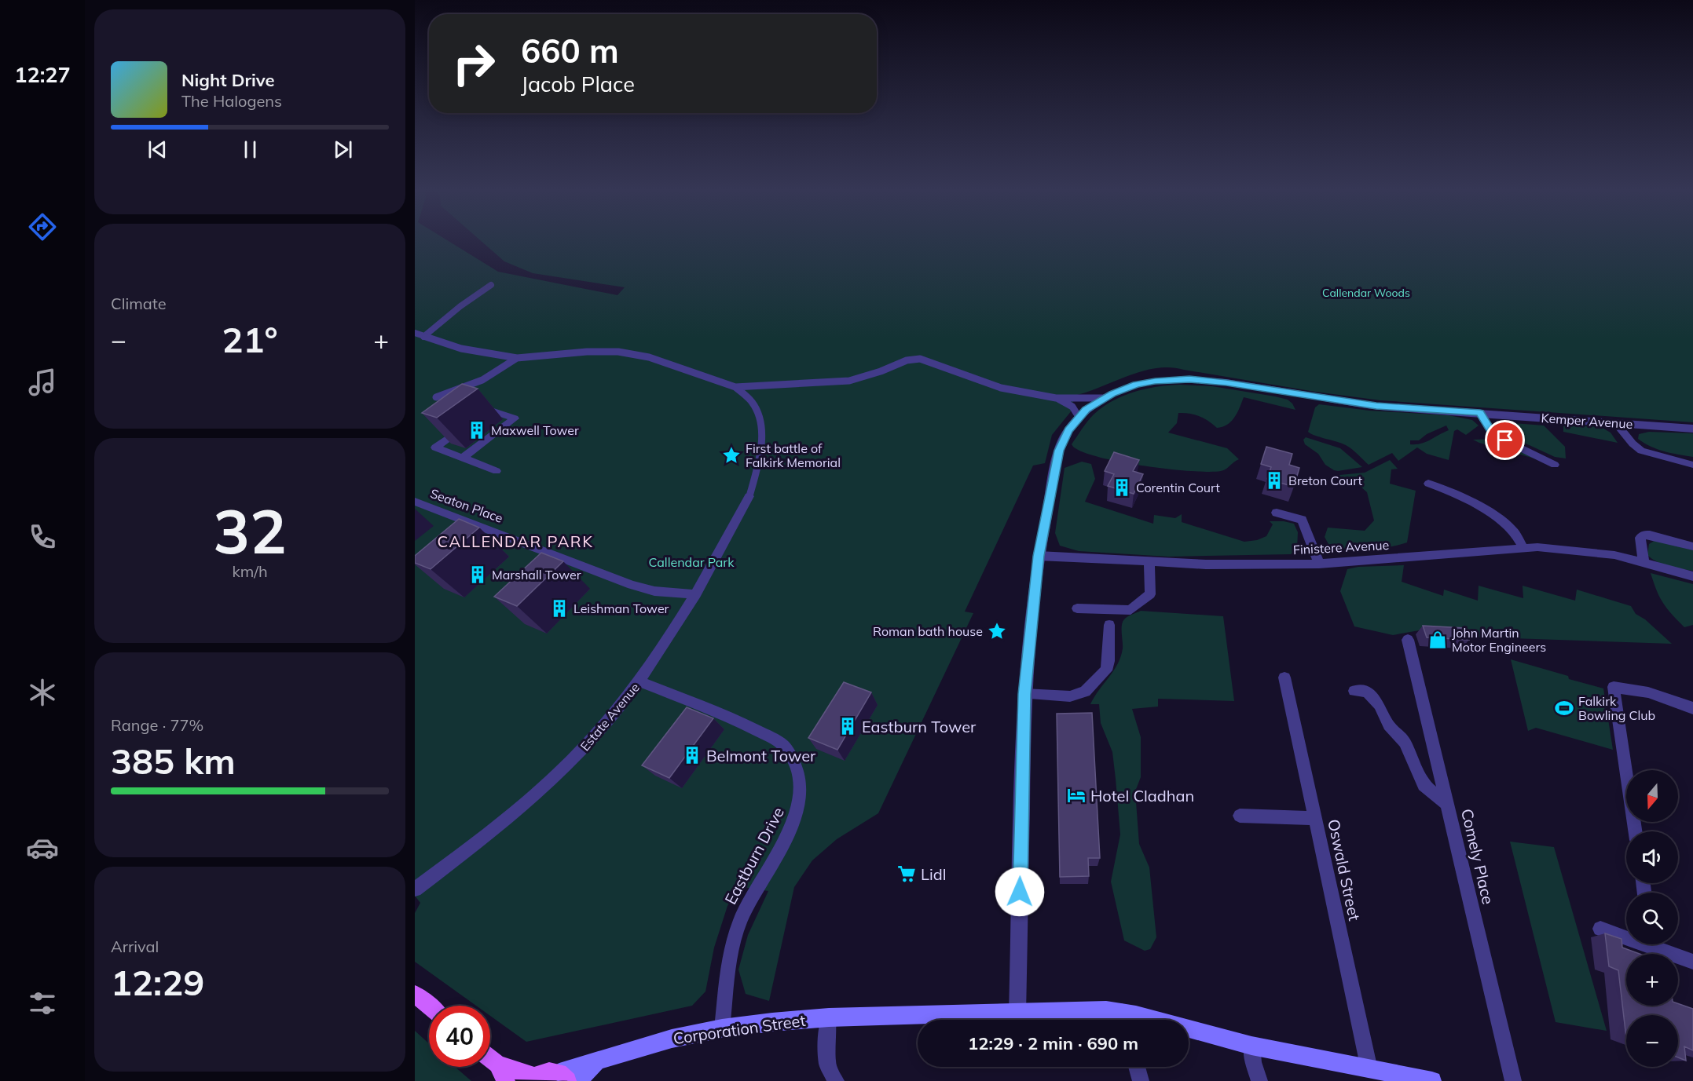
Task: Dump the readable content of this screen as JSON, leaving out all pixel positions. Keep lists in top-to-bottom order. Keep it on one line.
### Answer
{"streets":{"main road":["Corporation Street"],"street":["Kemper Avenue","Seaton Place","Finistere Avenue","Estate Avenue","Eastburn Drive","Comely Place","Oswald Street"]},"crossings":[["Kemper Avenue","Finistere Avenue"],["Kemper Avenue","Corporation Street"],["Seaton Place","Estate Avenue"],["Estate Avenue","Eastburn Drive"],["Eastburn Drive","Corporation Street"],["Oswald Street","Corporation Street"]],"districts":["CALLENDAR PARK"],"parks":["Callendar Woods","Callendar Park"],"places":{"building":["Maxwell Tower","Breton Court","Corentin Court","Marshall Tower","Leishman Tower","Eastburn Tower","Belmont Tower"],"place":["First battle of Falkirk Memorial","Roman bath house"],"shop":["John Martin Motor Engineers"],"sports":["Falkirk Bowling Club"],"hotel":["Hotel Cladhan"],"supermarket":["Lidl"]},"north":"bottom","page":{"tabs":"12:27","turn":["660 m","Jacob Place"],"song":["Night Drive","The Halogens"],"tile":["Climate",["32","km/h"],["Range · 77%","385 km"],["Arrival","12:29"]],"heat":["−","21°","+"],"map_buttons":["+","−"],"limit":"40","trip":"12:29 · 2 min · 690 m"}}
